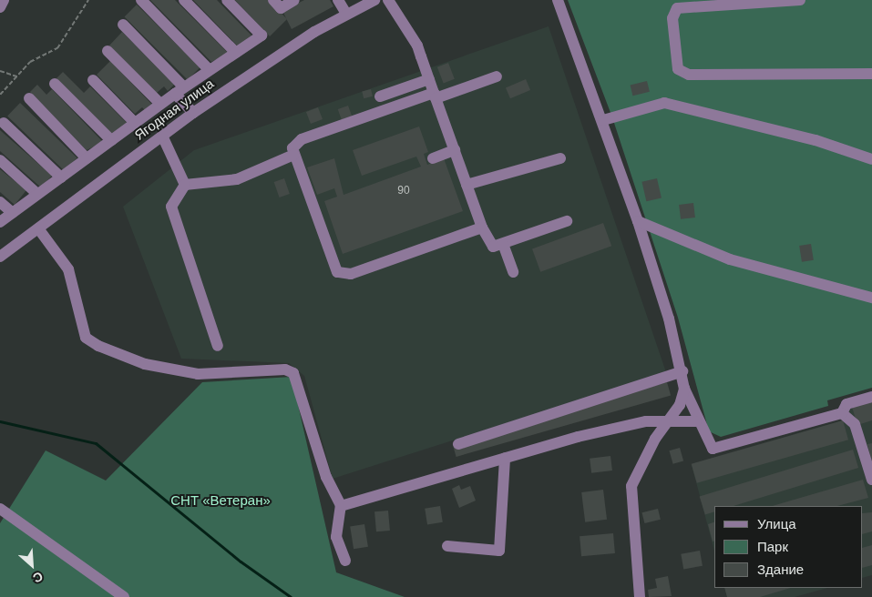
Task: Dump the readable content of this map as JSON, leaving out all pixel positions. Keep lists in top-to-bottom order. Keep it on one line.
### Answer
{"streets":{"street":["Ягодная улица"]},"parks":["СНТ «Ветеран»"],"house_numbers":["90"],"legend":["Улица","Парк","Здание"],"north":"bottom right"}
